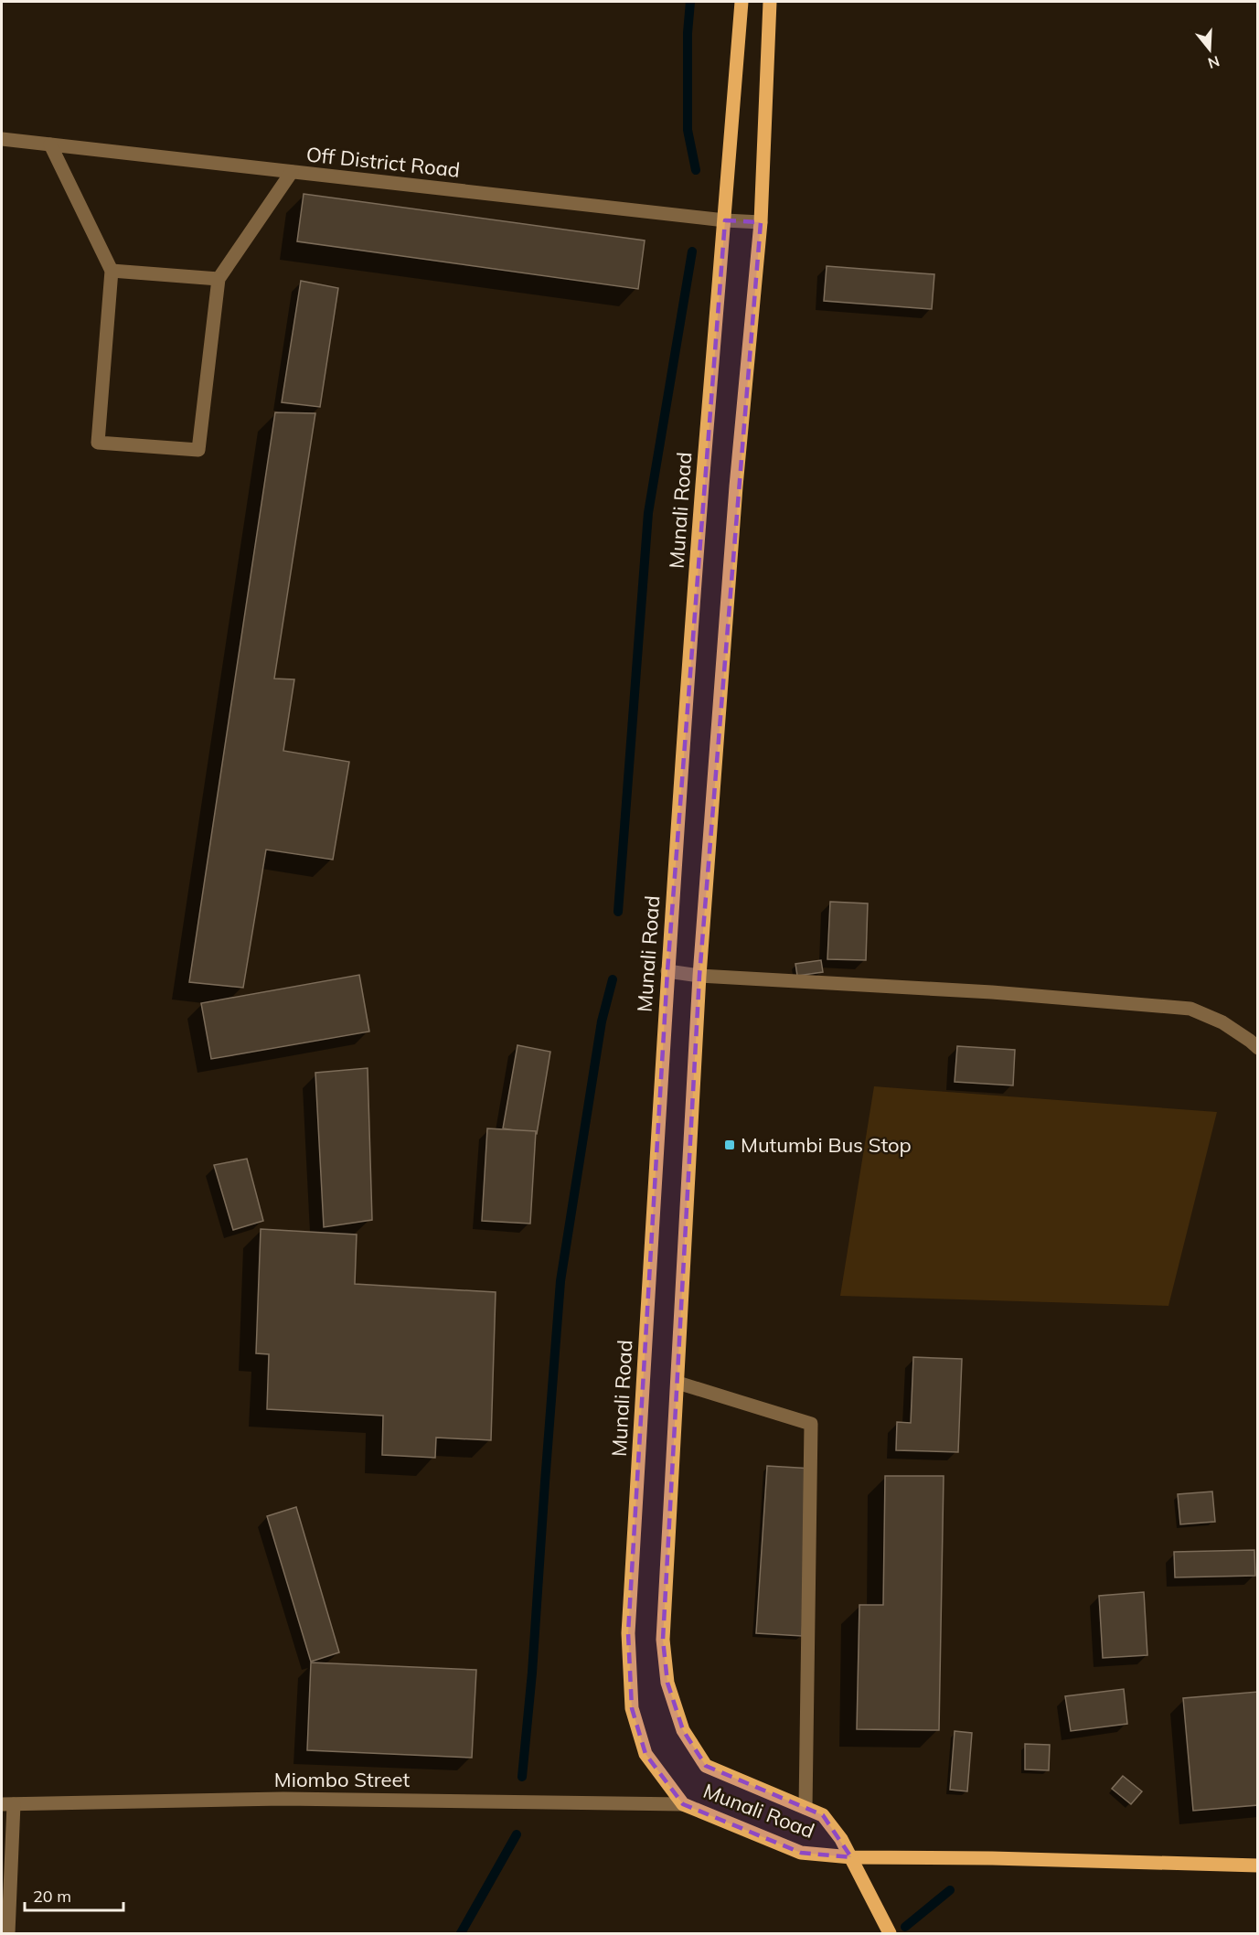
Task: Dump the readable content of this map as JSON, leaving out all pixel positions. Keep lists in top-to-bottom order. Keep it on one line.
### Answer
{"streets":{"main road":["Munali Road"],"street":["Off District Road","Miombo Street"]},"crossings":[["Off District Road","Munali Road"],["Munali Road","Miombo Street"]],"places":{"transit":["Mutumbi Bus Stop"]},"scale_bar":"20 m","north":"bottom"}
